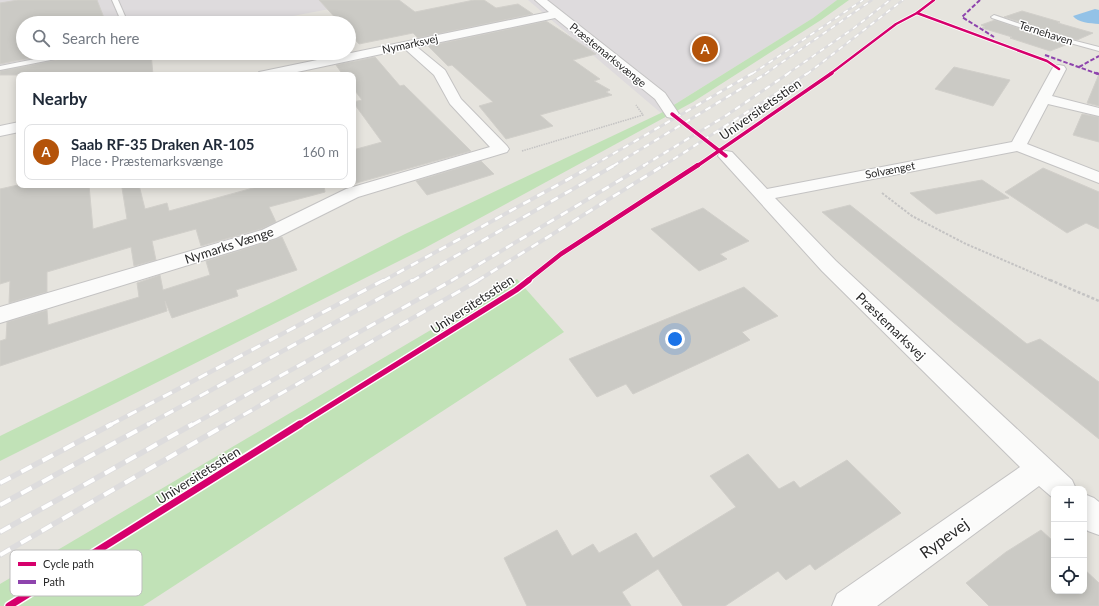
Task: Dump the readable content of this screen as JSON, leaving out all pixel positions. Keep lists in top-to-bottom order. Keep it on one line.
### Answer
{"streets":{"street":["Nymarksvej","Præstemarksvænge","Solvænget","Nymarks Vænge","Præstemarksvej","Rypevej"],"lane":["Ternehaven"],"cycle path":["Universitetsstien"]},"crossings":[["Nymarksvej","Præstemarksvænge"],["Solvænget","Præstemarksvej"],["Præstemarksvej","Rypevej"]],"legend":["Cycle path","Path"],"page":{"search":"Search here","pins":"A","heading":"Nearby","list":[{"mark":"A","name":"Saab RF-35 Draken AR-105","note":"Place · Præstemarksvænge","value":"160 m"}],"map_buttons":["+","−"]}}
